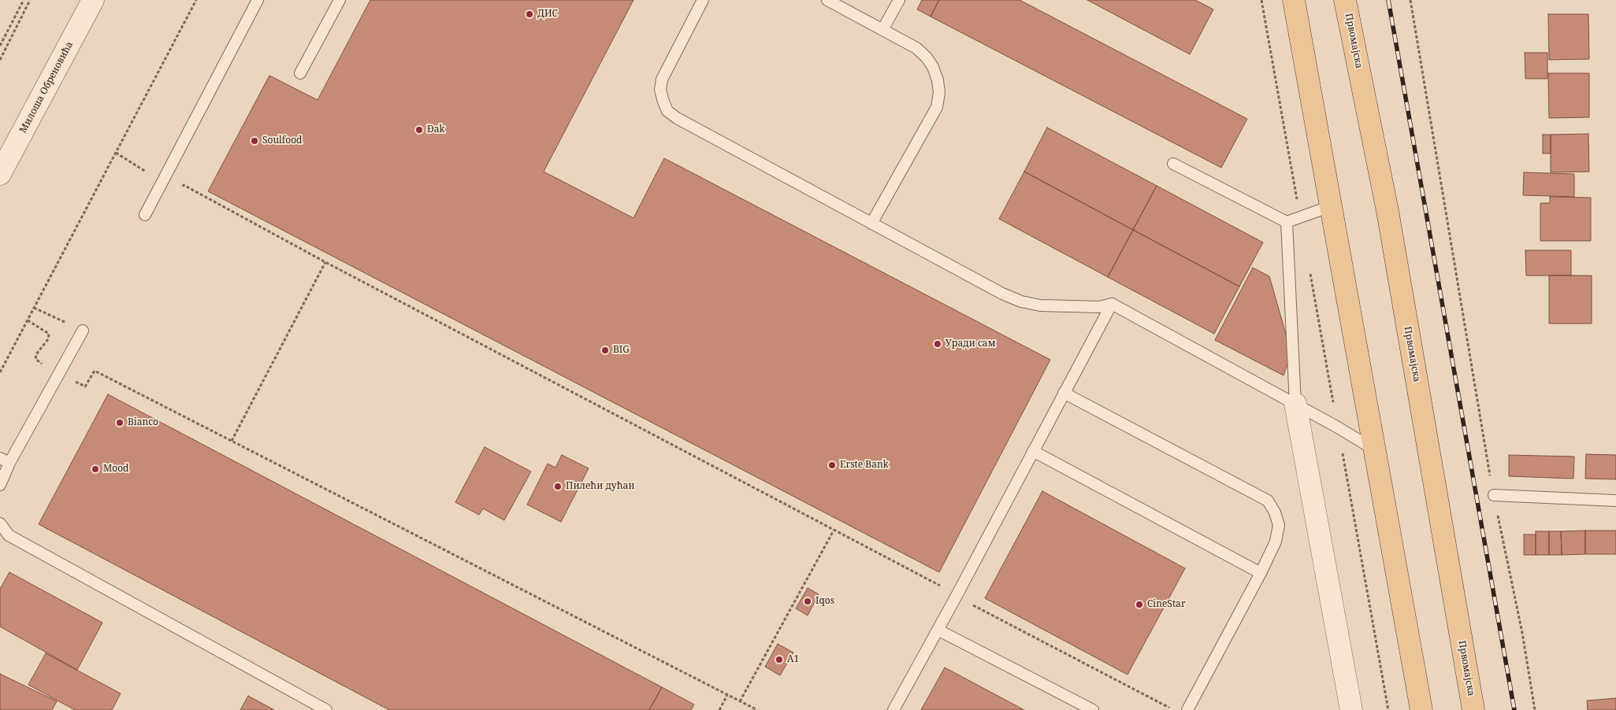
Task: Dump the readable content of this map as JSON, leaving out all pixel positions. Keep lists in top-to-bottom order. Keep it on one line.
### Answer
{"streets":{"main road":["Првомајска"],"street":["Милоша Обреновића"]},"places":["ДИС","Đak","Soulfood","Уради сам","BIG","Bianco","Erste Bank","Mood","Пилећи дућан","Iqos","CineStar","A1"]}
